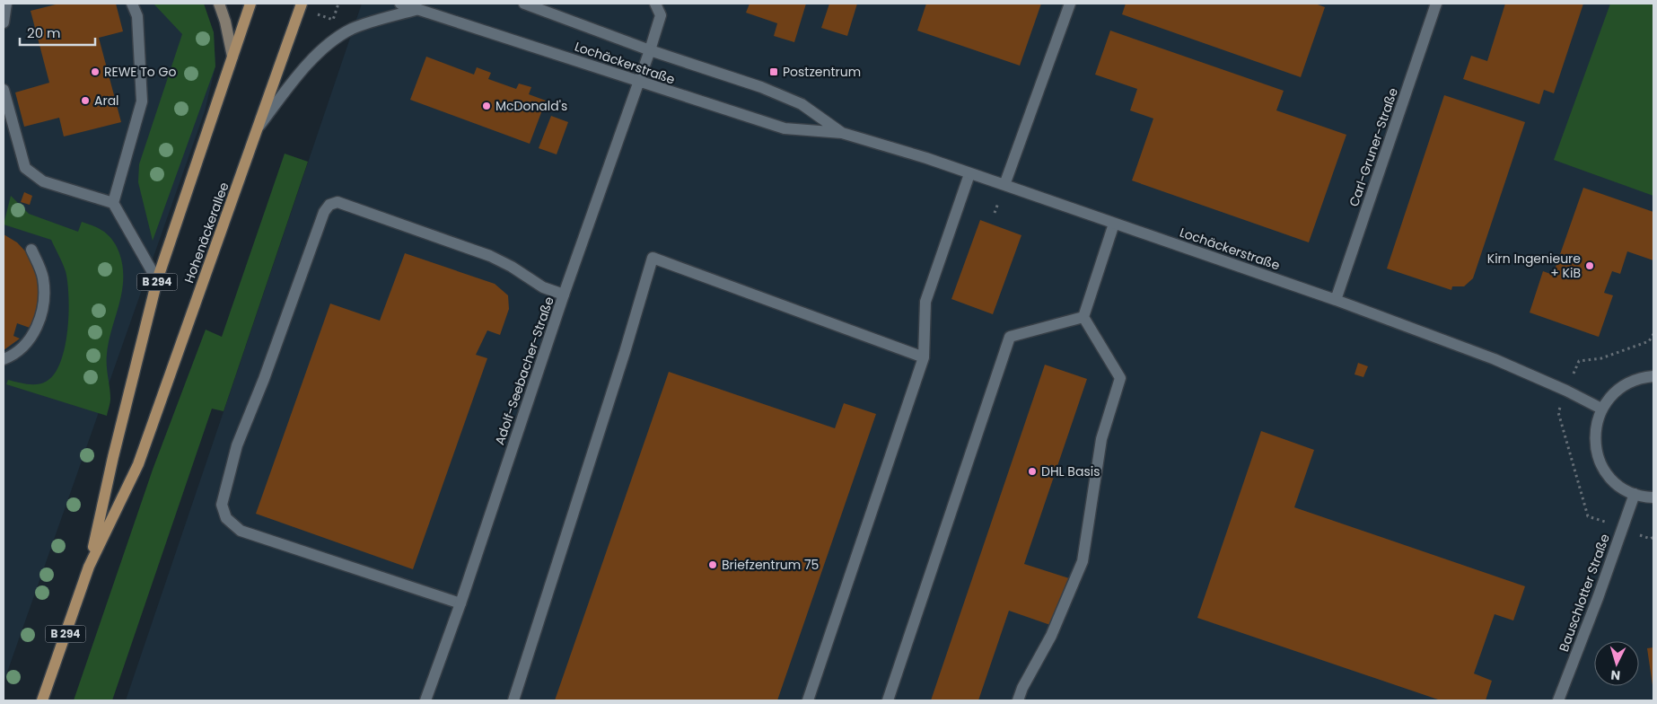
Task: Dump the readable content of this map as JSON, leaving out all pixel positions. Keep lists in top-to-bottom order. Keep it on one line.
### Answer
{"streets":{"main road":["Hohenäckerallee","B 294"],"street":["Lochäckerstraße","Carl-Gruner-Straße","Adolf-Seebacher-Straße","Bauschlotter Straße"]},"crossings":[["Lochäckerstraße","Carl-Gruner-Straße"],["Lochäckerstraße","Adolf-Seebacher-Straße"]],"places":{"other":["REWE To Go","Aral","McDonald's","Kirn Ingenieure + KiB","DHL Basis","Briefzentrum 75"],"transit":["Postzentrum"]},"scale_bar":"20 m","north":"bottom"}
